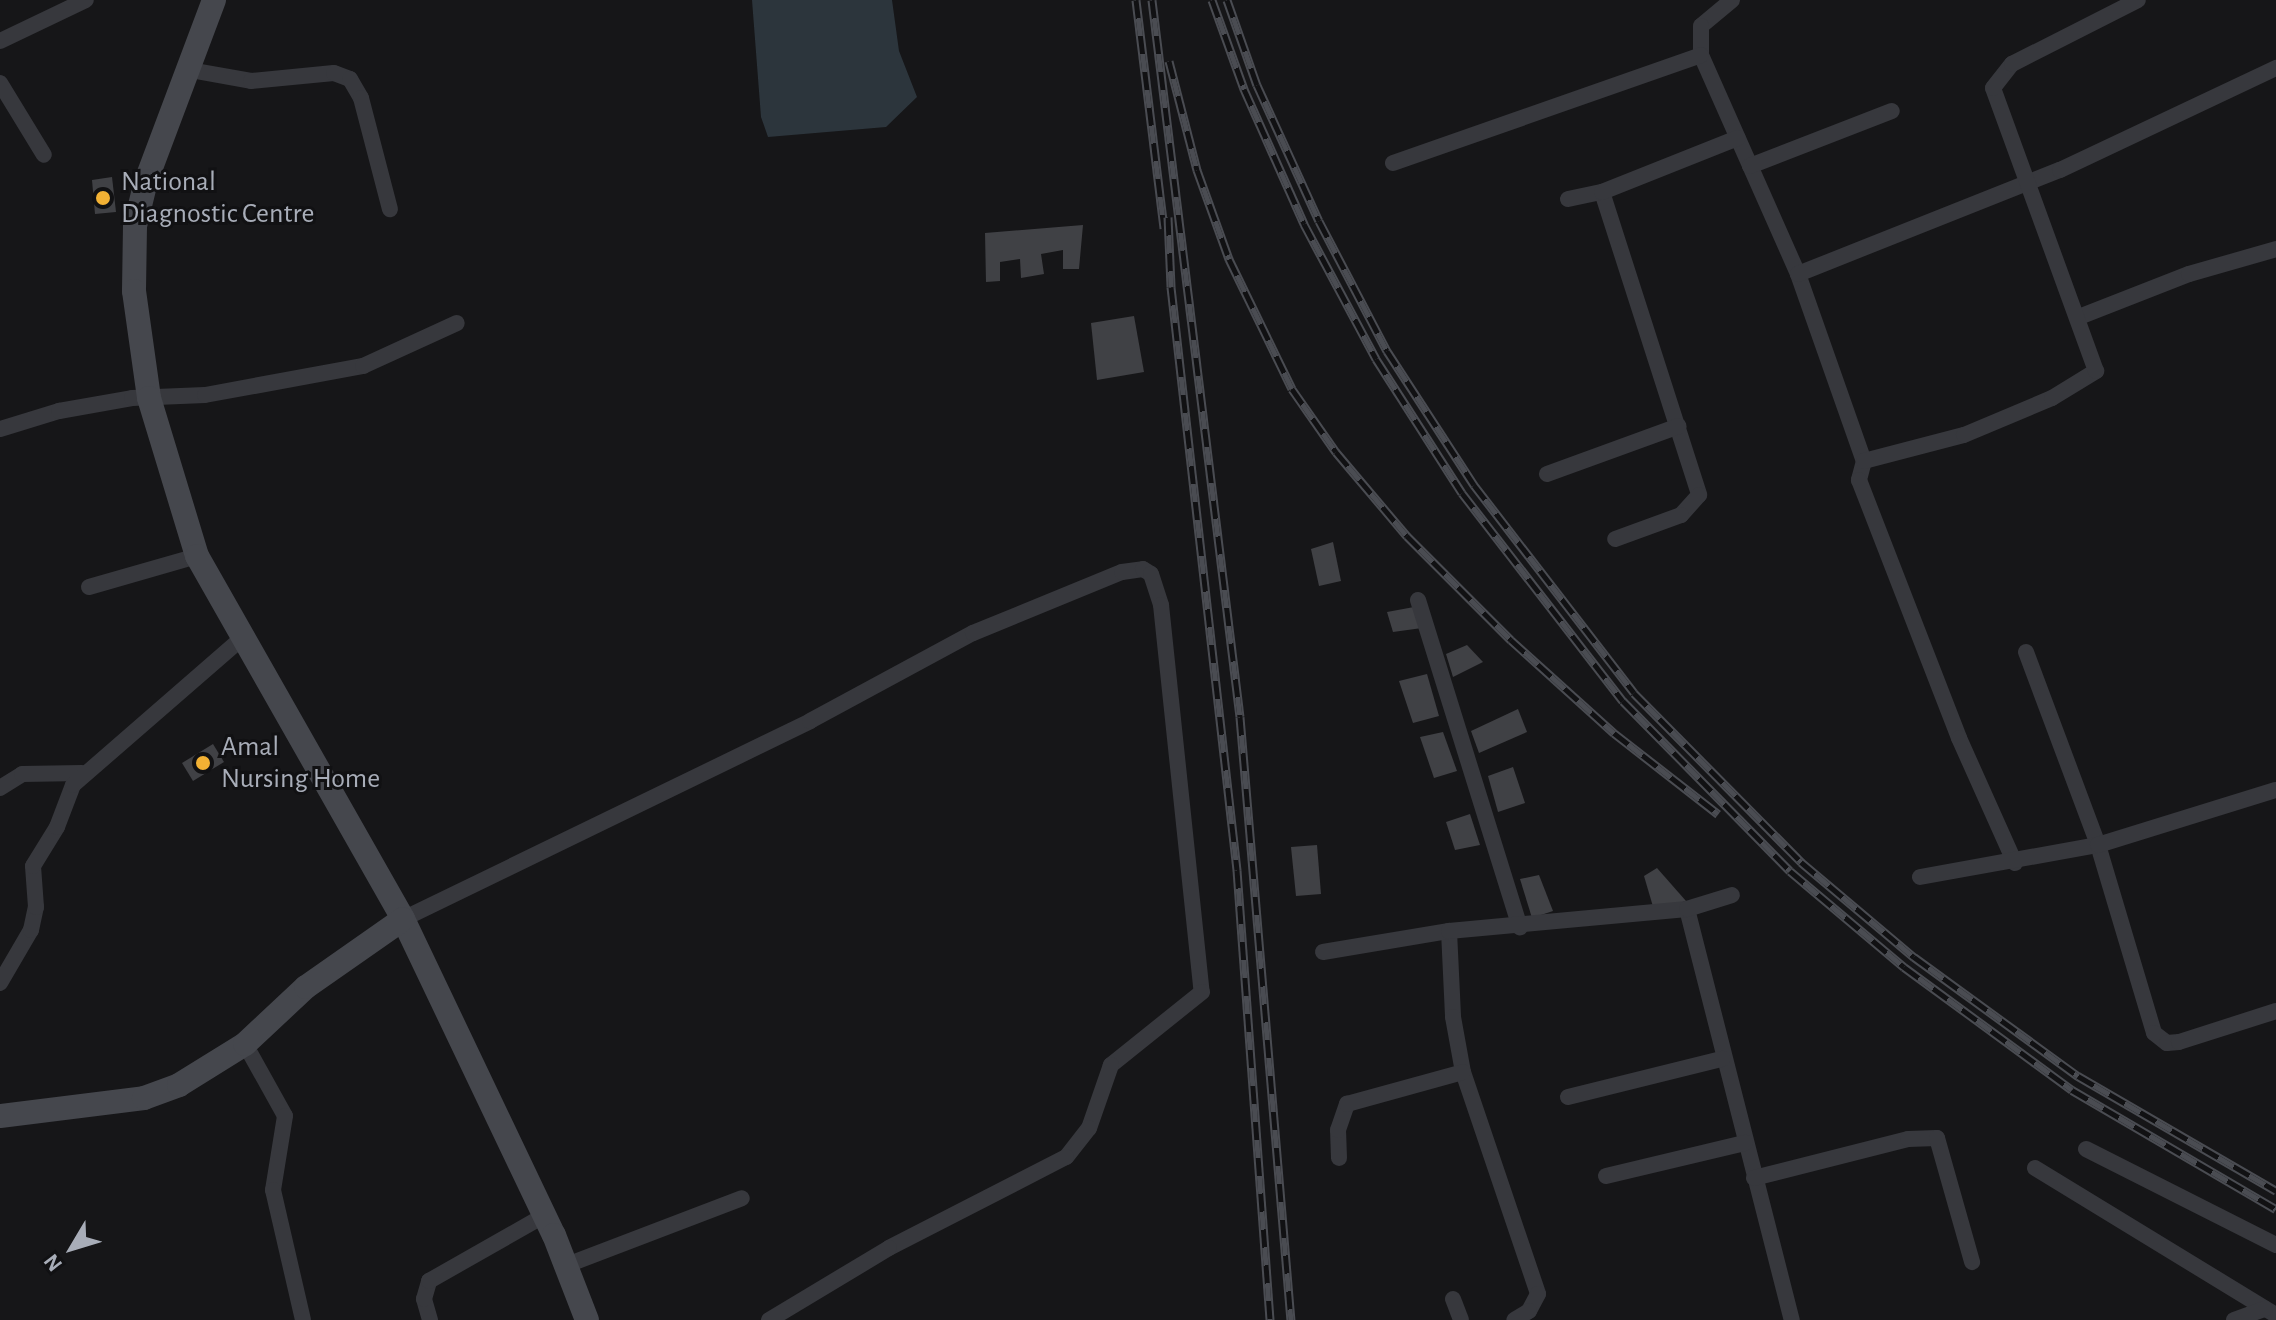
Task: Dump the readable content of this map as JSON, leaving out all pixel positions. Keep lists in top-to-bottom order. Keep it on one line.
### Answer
{"places":["National Diagnostic Centre","Amal Nursing Home"],"north":"bottom left"}
